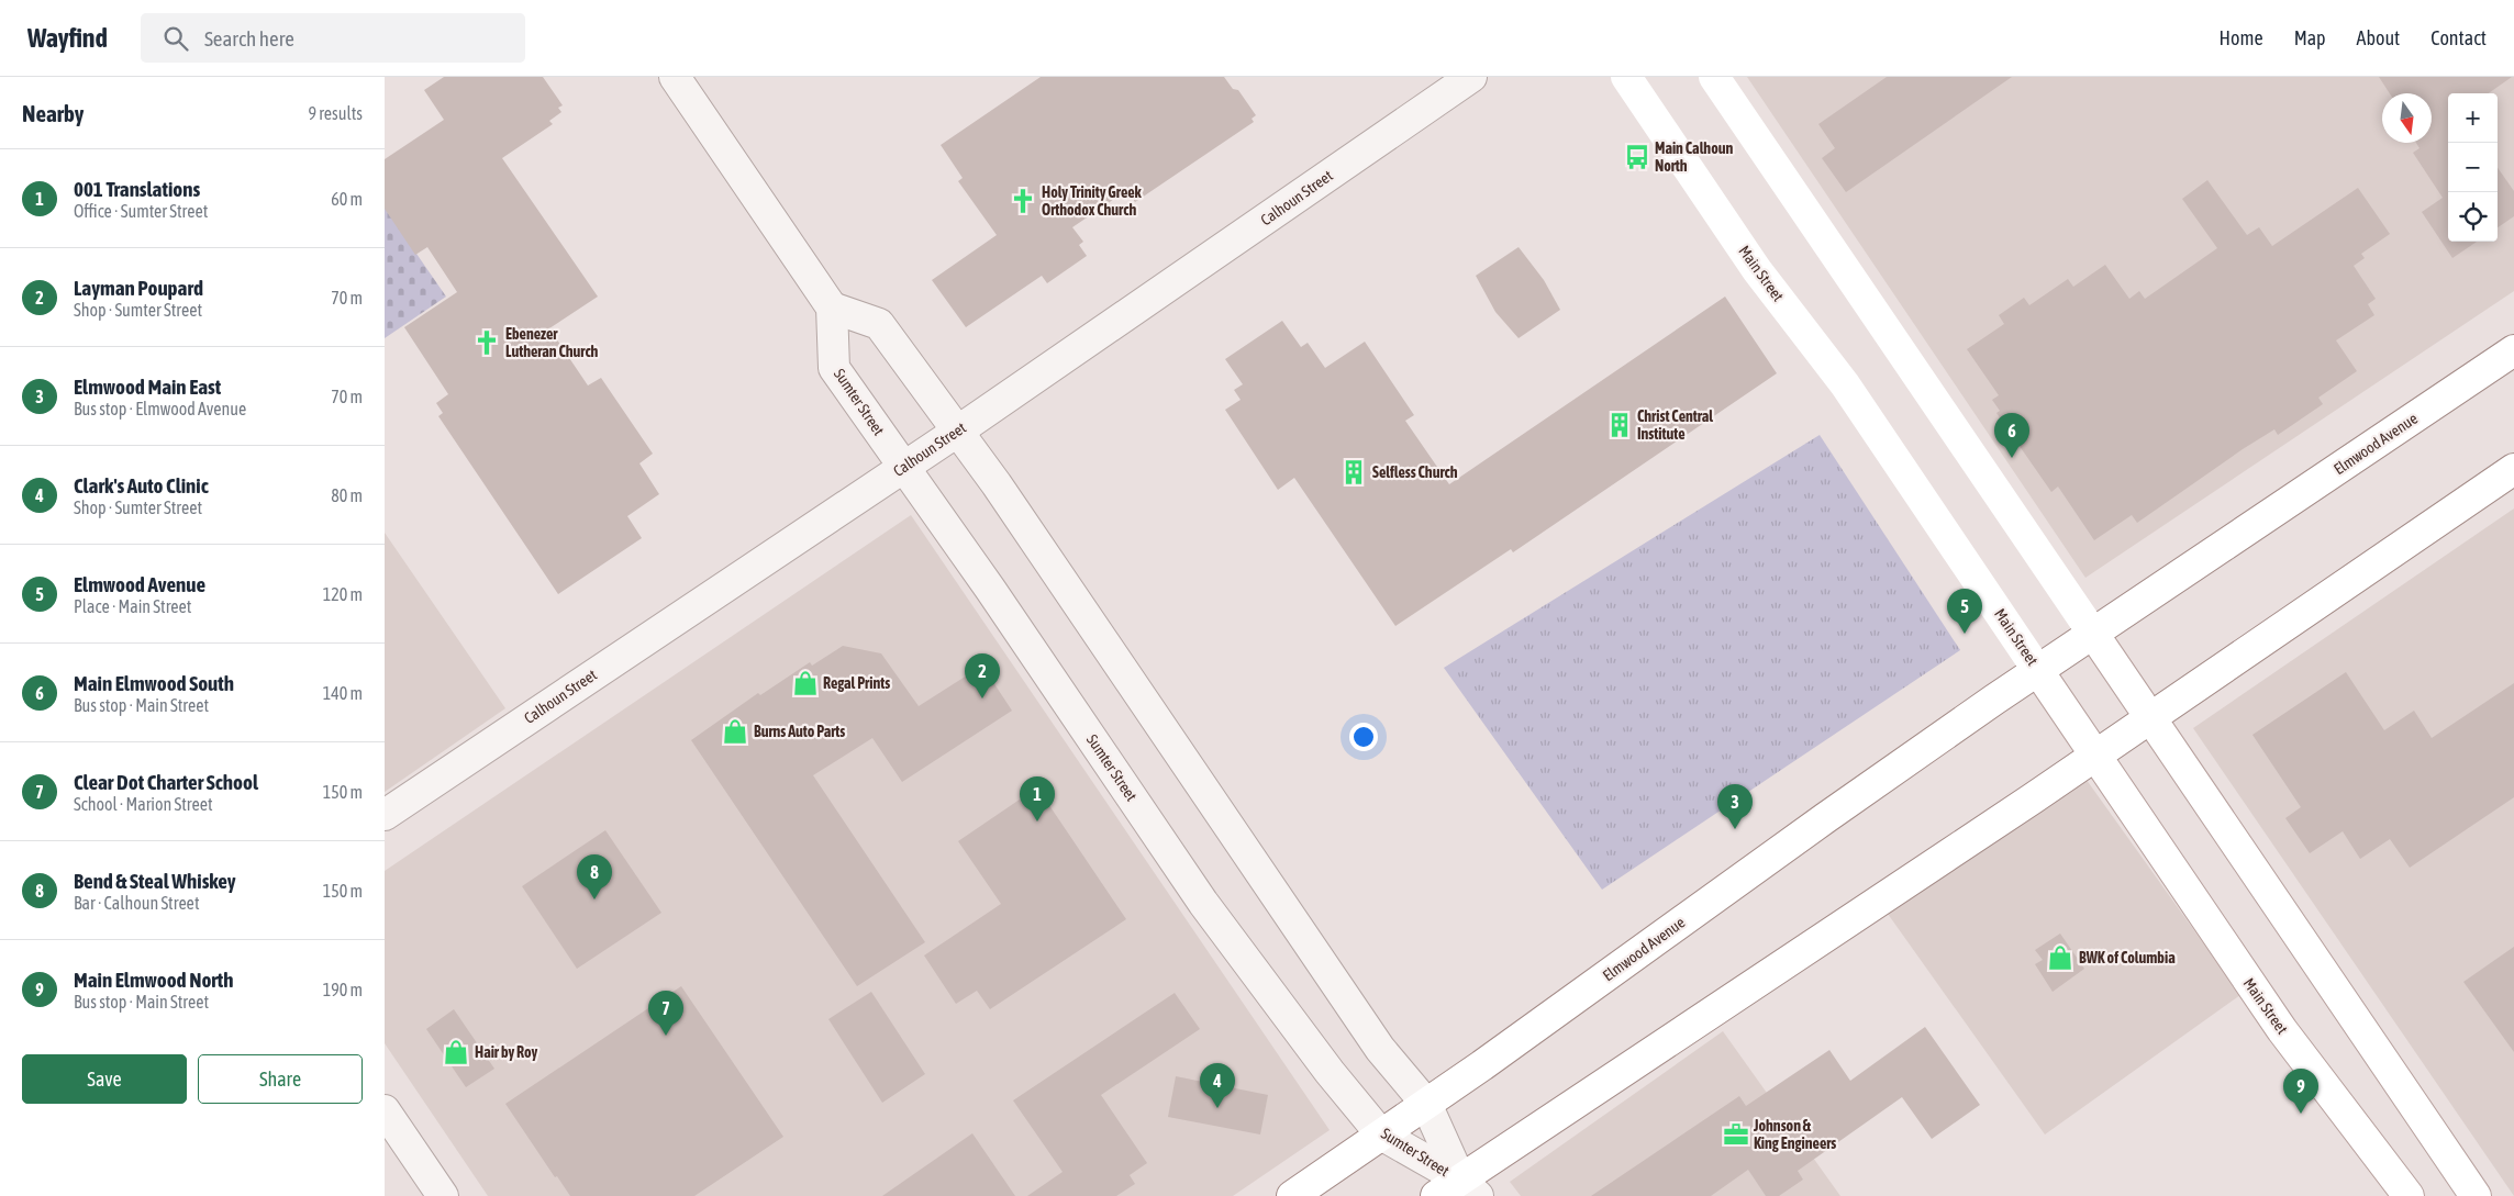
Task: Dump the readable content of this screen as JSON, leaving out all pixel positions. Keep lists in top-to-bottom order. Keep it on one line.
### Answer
{"streets":{"main road":["Main Street","Elmwood Avenue"],"street":["Calhoun Street","Sumter Street"]},"crossings":[["Calhoun Street","Sumter Street"],["Main Street","Elmwood Avenue"],["Sumter Street","Elmwood Avenue"]],"places":{"bus stop":["Main Calhoun North"],"church":["Holy Trinity Greek Orthodox Church","Ebenezer Lutheran Church"],"building":["Christ Central Institute","Selfless Church"],"shop":["Regal Prints","Burns Auto Parts","BWK of Columbia","Hair by Roy"],"office":["Johnson & King Engineers"]},"north":"bottom","page":{"header":"Wayfind","search":"Search here","nav":["Home","Map","About","Contact"],"heading":["Nearby","9 results"],"map_buttons":["+","−"],"list":[{"mark":"1","name":"001 Translations","note":"Office · Sumter Street","value":"60 m"},{"mark":"2","name":"Layman Poupard","note":"Shop · Sumter Street","value":"70 m"},{"mark":"3","name":"Elmwood Main East","note":"Bus stop · Elmwood Avenue","value":"70 m"},{"mark":"4","name":"Clark's Auto Clinic","note":"Shop · Sumter Street","value":"80 m"},{"mark":"5","name":"Elmwood Avenue","note":"Place · Main Street","value":"120 m"},{"mark":"6","name":"Main Elmwood South","note":"Bus stop · Main Street","value":"140 m"},{"mark":"7","name":"Clear Dot Charter School","note":"School · Marion Street","value":"150 m"},{"mark":"8","name":"Bend & Steal Whiskey","note":"Bar · Calhoun Street","value":"150 m"},{"mark":"9","name":"Main Elmwood North","note":"Bus stop · Main Street","value":"190 m"}],"pins":["6","5","2","1","3","8","7","4","9"],"buttons":["Save","Share"]}}
